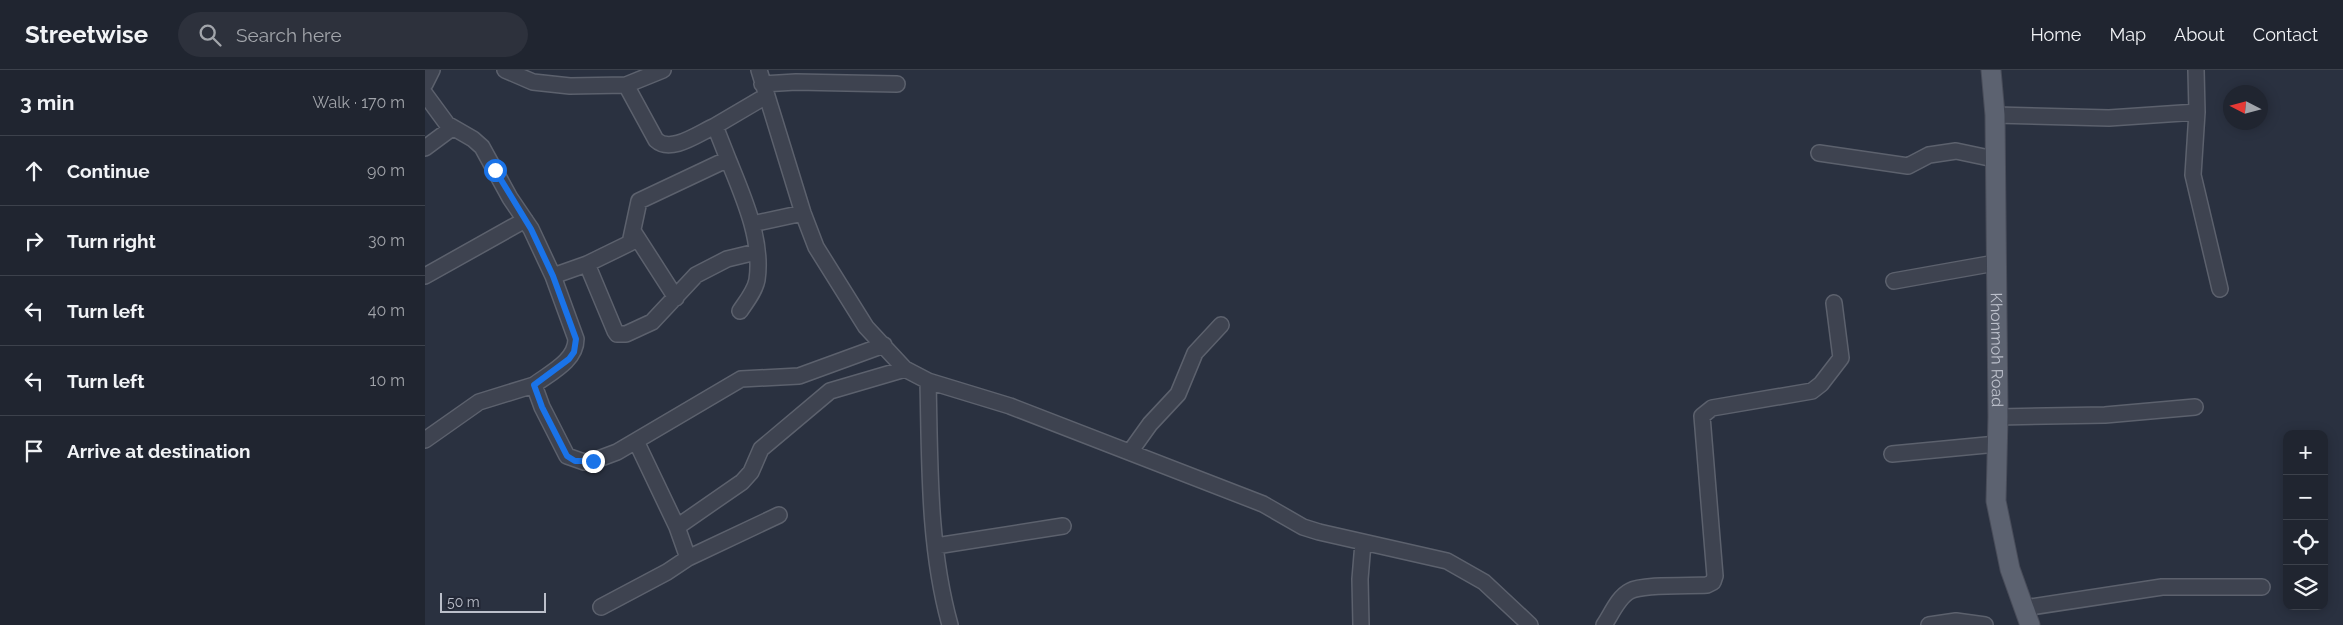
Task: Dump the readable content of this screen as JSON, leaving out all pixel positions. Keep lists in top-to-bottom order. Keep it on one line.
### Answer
{"streets":{"main road":["Khonmoh Road"]},"scale_bar":"50 m","north":"left","page":{"header":"Streetwise","search":"Search here","nav":["Home","Map","About","Contact"],"heading":["3 min","Walk · 170 m"],"list":[["Continue","90 m"],["Turn right","30 m"],["Turn left","40 m"],["Turn left","10 m"],"Arrive at destination"],"map_buttons":["+","−"],"scale":"50 m"}}
